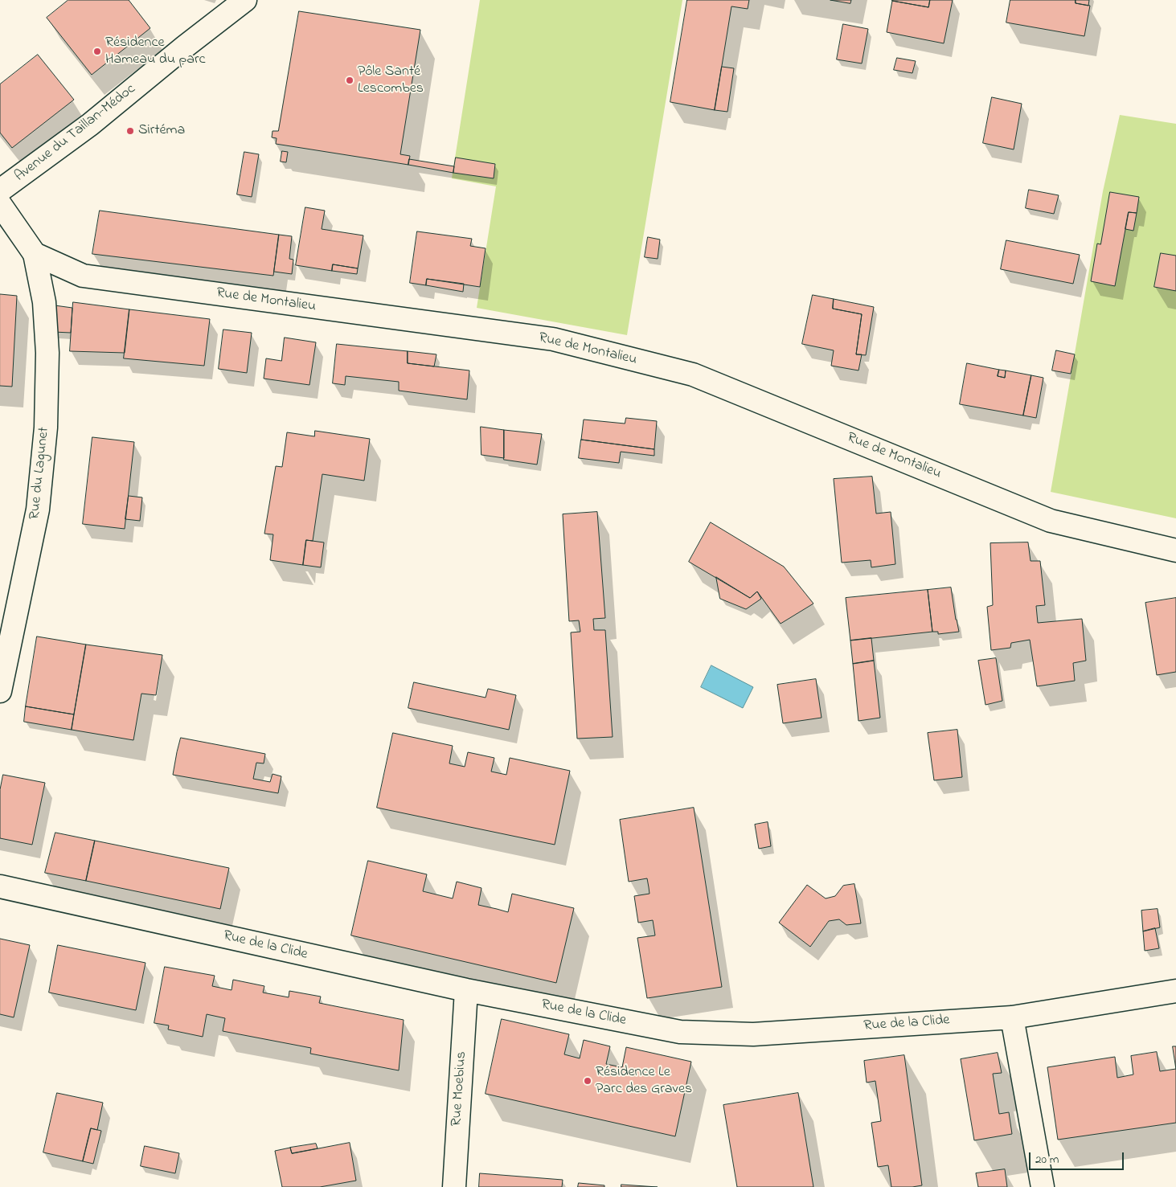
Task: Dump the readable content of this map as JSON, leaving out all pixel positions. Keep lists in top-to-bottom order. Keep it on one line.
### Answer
{"streets":{"street":["Avenue du Taillan-Médoc","Rue de Montalieu","Rue du Lagunet","Rue de la Clide","Rue Moebius"]},"crossings":[["Rue de Montalieu","Rue du Lagunet"],["Rue de la Clide","Rue Moebius"]],"places":["Résidence Hameau du parc","Pôle Santé Lescombes","Sirtéma","Résidence Le Parc des Graves"],"scale_bar":"20 m"}
